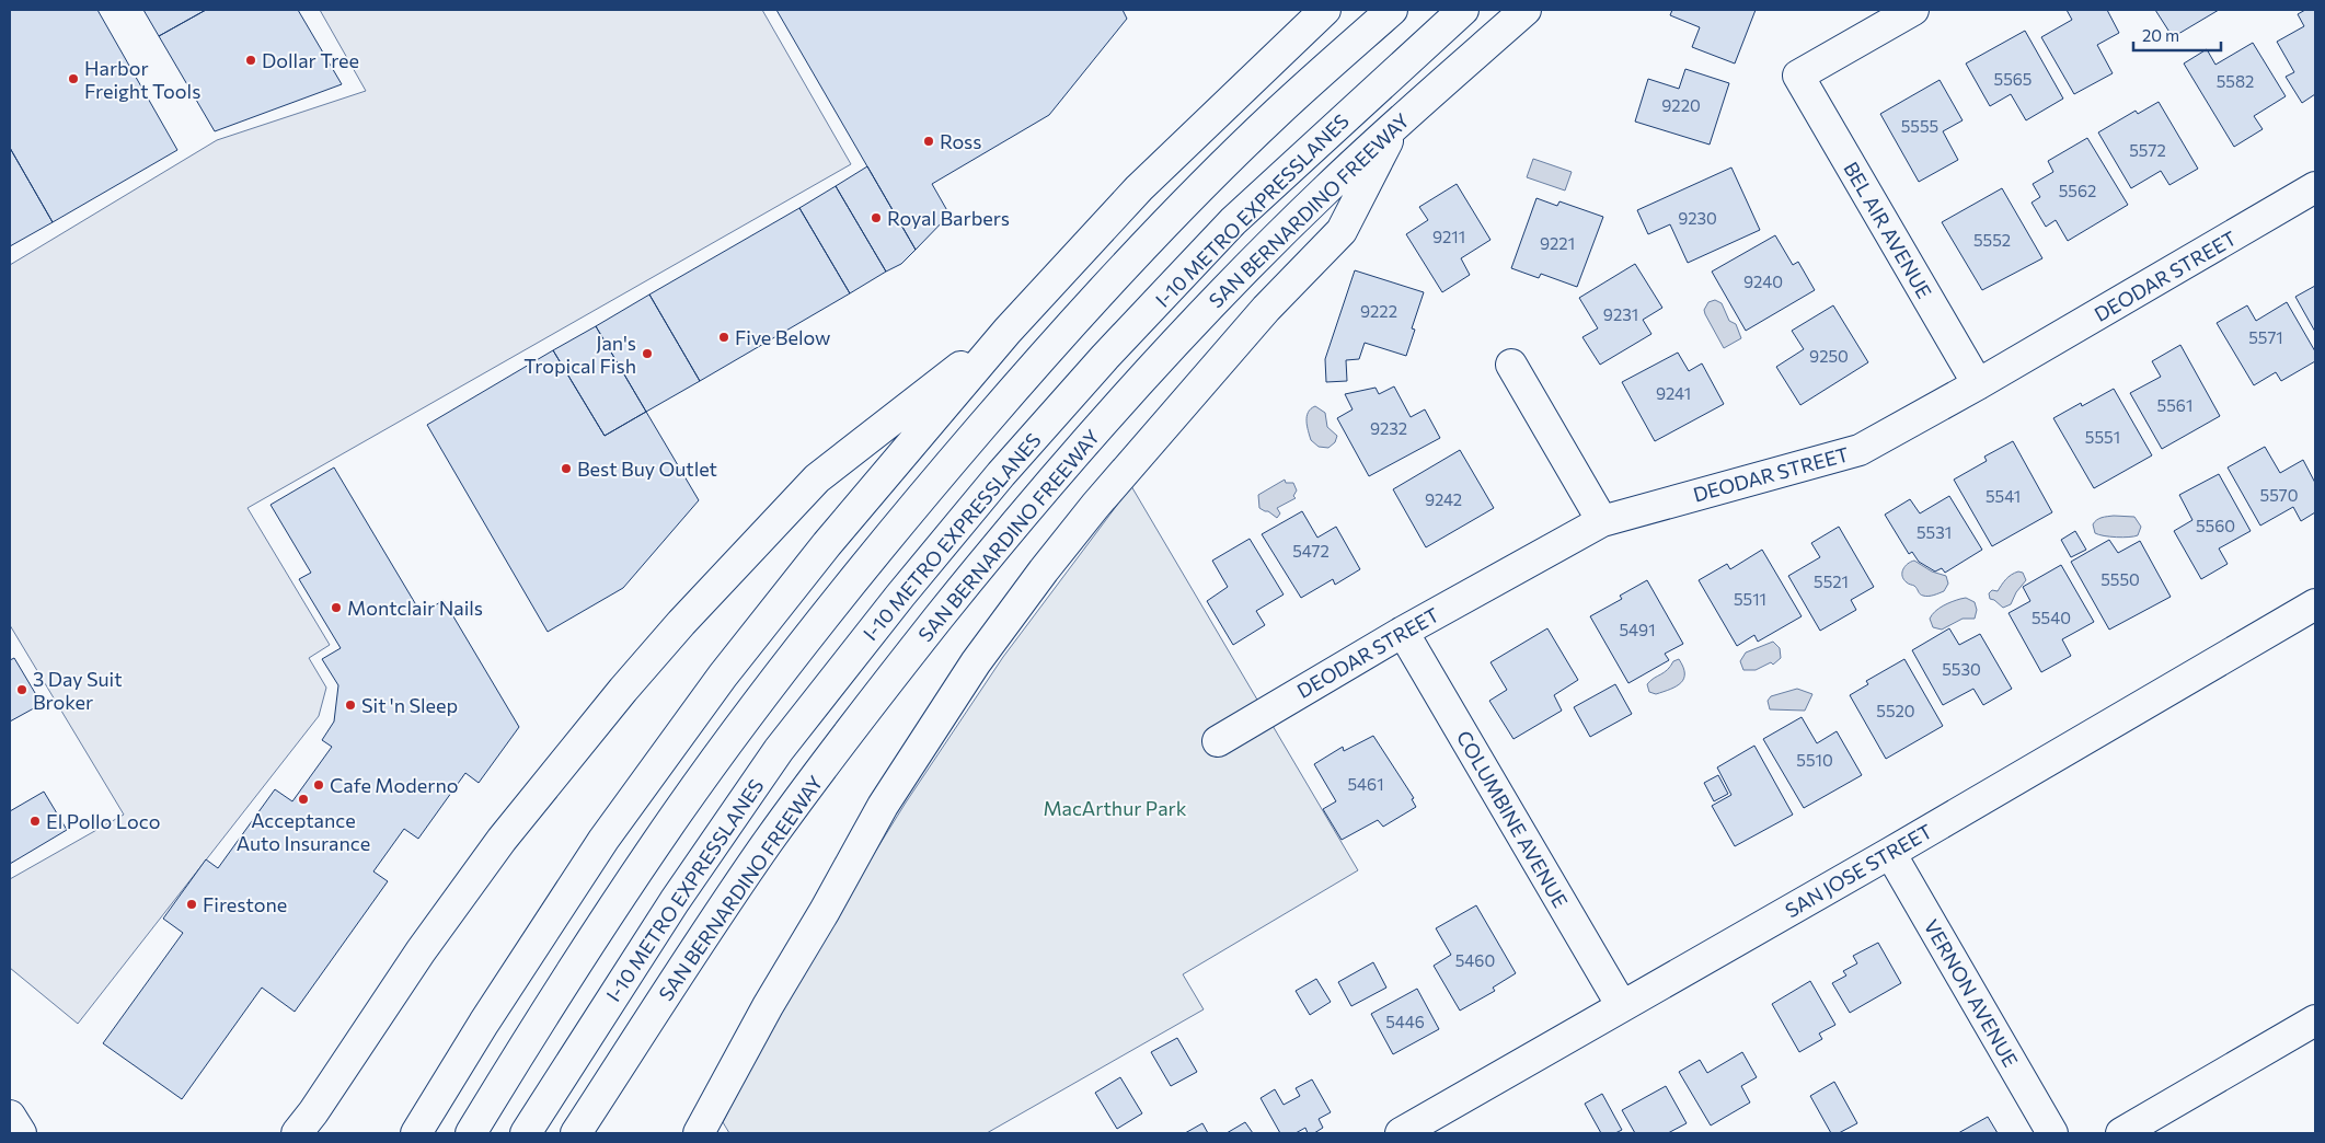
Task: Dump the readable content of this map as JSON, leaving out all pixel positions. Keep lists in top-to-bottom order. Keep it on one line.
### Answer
{"streets":{"main road":["I-10 METRO EXPRESSLANES","SAN BERNARDINO FREEWAY","BEL AIR AVENUE","DEODAR STREET","COLUMBINE AVENUE","SAN JOSE STREET","VERNON AVENUE"]},"crossings":[["BEL AIR AVENUE","DEODAR STREET"],["DEODAR STREET","COLUMBINE AVENUE"],["COLUMBINE AVENUE","SAN JOSE STREET"],["SAN JOSE STREET","VERNON AVENUE"]],"parks":["MacArthur Park"],"places":["Dollar Tree","Harbor Freight Tools","Ross","Royal Barbers","Five Below","Jan's Tropical Fish","Best Buy Outlet","Montclair Nails","3 Day Suit Broker","Sit 'n Sleep","Cafe Moderno","Acceptance Auto Insurance","El Pollo Loco","Firestone"],"house_numbers":["5565","5582","9220","5555","5572","5562","9230","9211","5552","9221","9240","9222","9231","5571","9250","9241","5561","9232","5551","5570","5541","9242","5560","5531","5472","5550","5521","5511","5540","5491","5530","5520","5510","5461","5460","5446"],"scale_bar":"20 m"}
